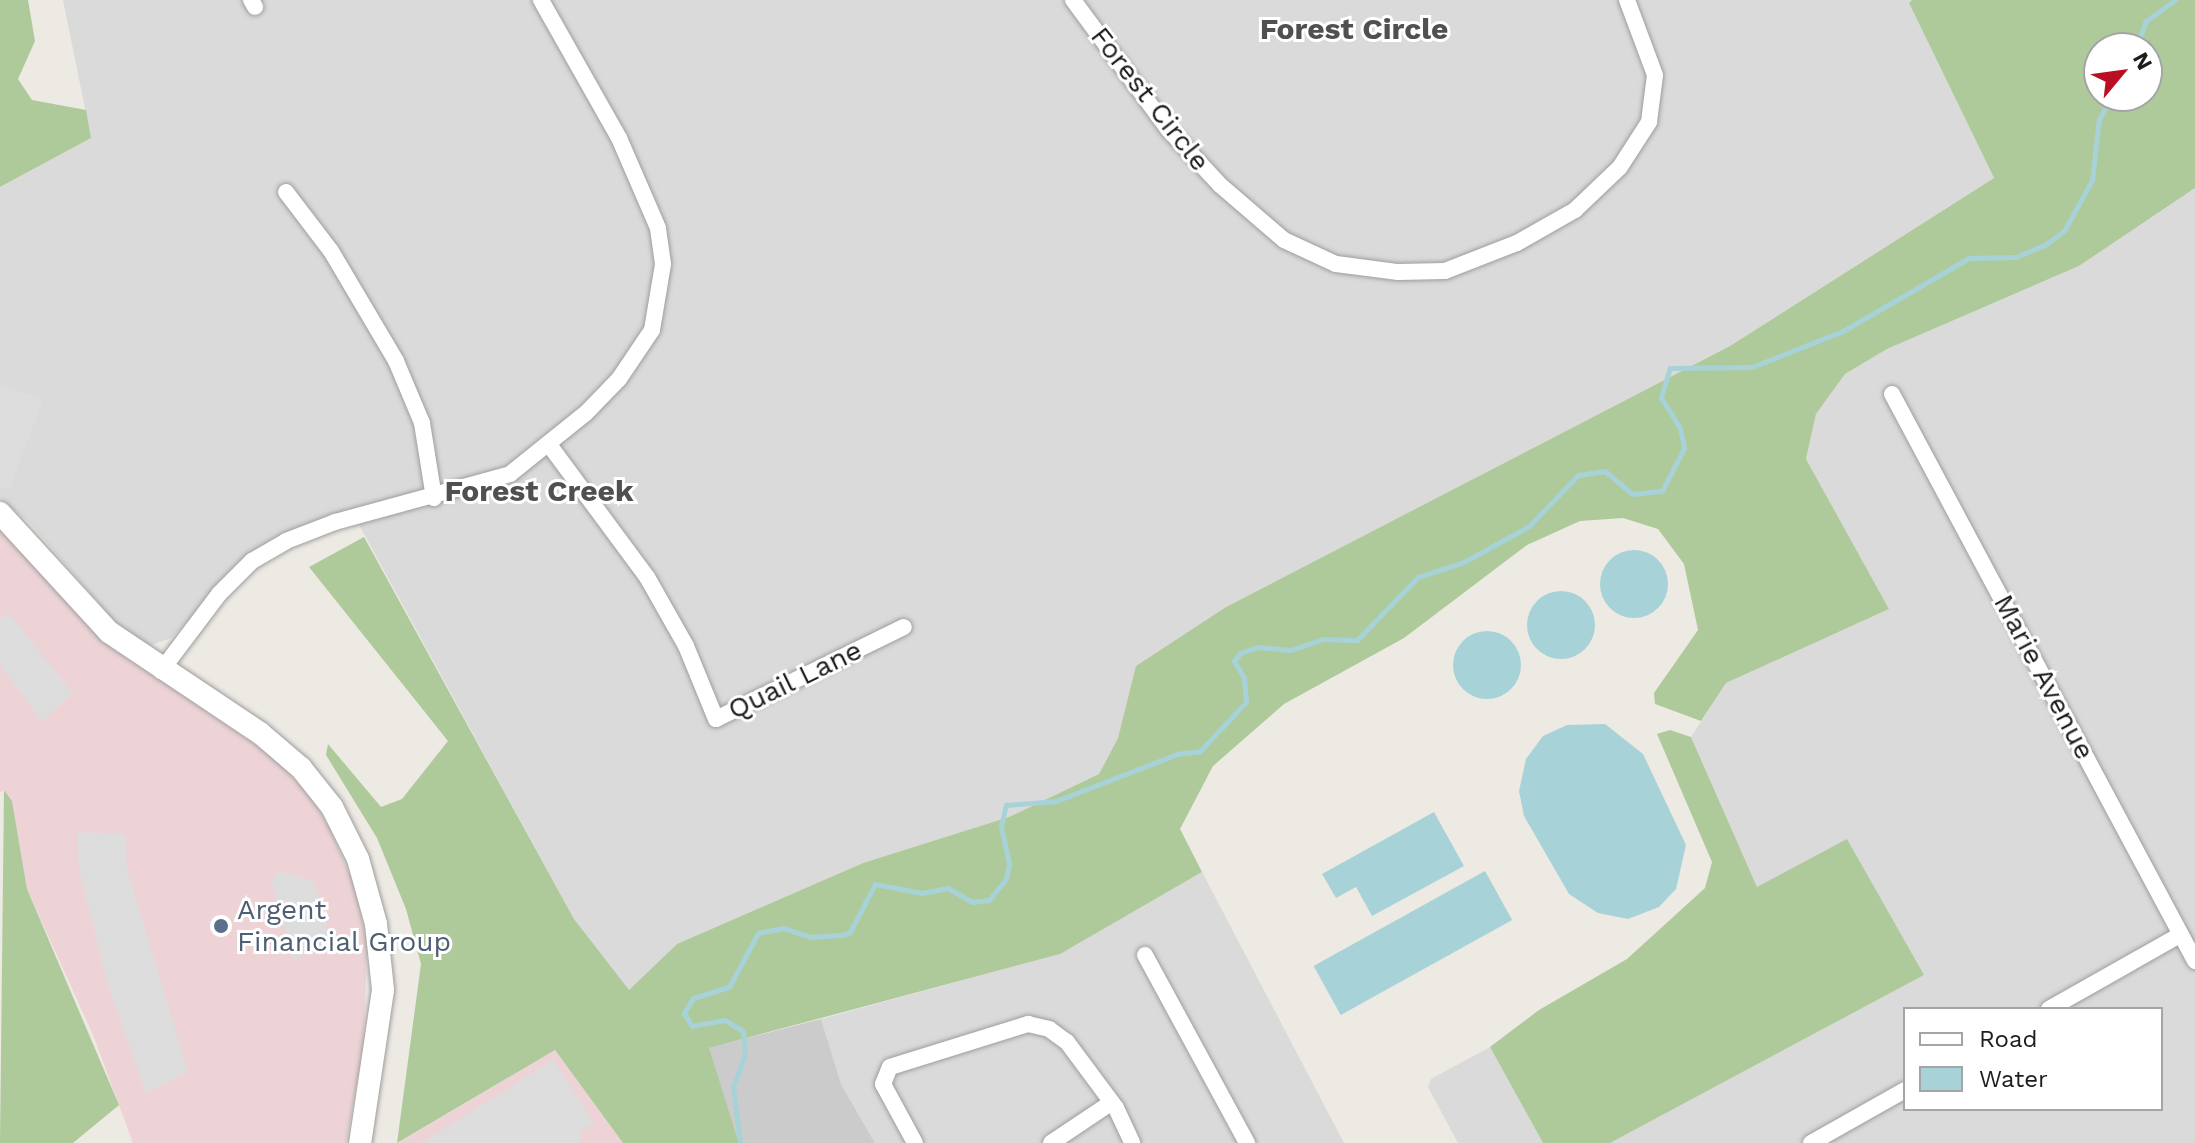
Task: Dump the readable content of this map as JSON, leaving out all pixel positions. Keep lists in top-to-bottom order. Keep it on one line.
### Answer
{"streets":{"street":["Forest Circle","Marie Avenue","Quail Lane"]},"districts":["Forest Circle","Forest Creek"],"places":["Argent Financial Group"],"legend":["Road","Water"],"north":"top right"}
